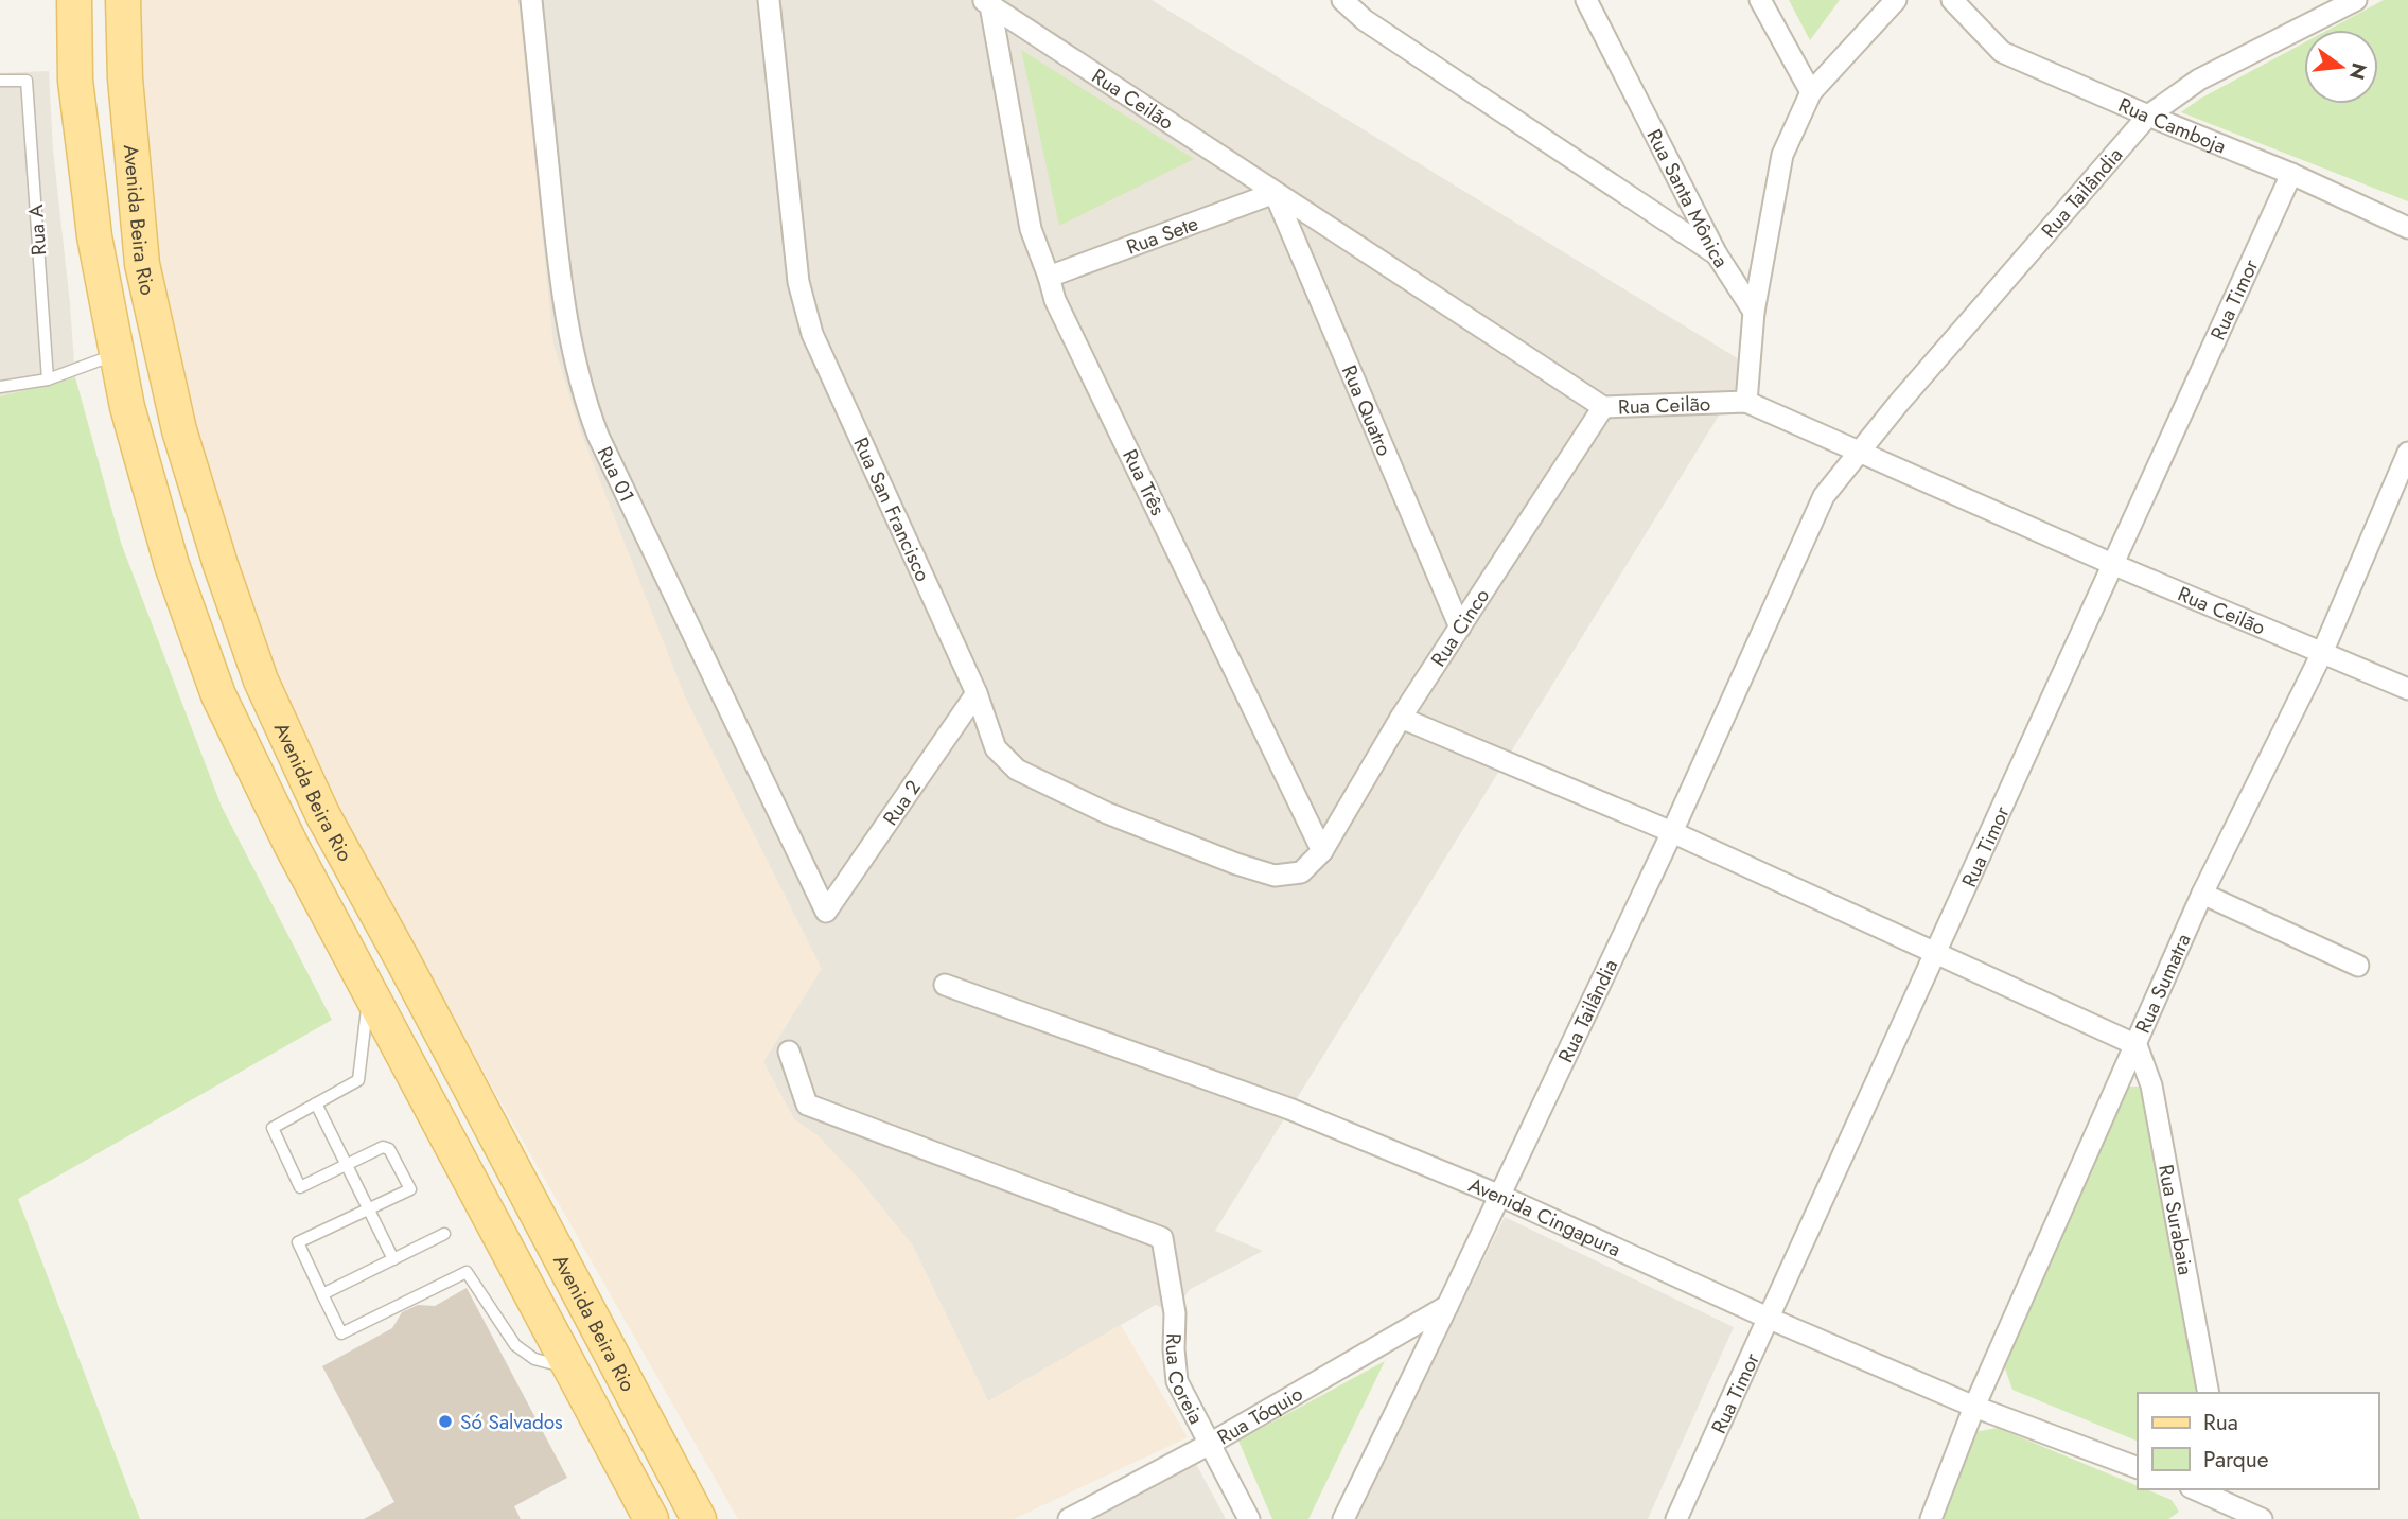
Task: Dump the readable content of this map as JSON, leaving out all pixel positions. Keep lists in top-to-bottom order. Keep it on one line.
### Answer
{"streets":{"main road":["Avenida Beira Rio"],"street":["Rua Ceilão","Rua Camboja","Rua Tailândia","Rua Santa Mônica","Rua Sete","Rua Timor","Rua Quatro","Rua 01","Rua Três","Rua San Francisco","Rua Cinco","Rua 2","Rua Sumatra","Avenida Cingapura","Rua Surabaia","Rua Coreia","Rua Tóquio"],"lane":["Rua A"]},"crossings":[["Rua Ceilão","Rua Tailândia"],["Rua Ceilão","Rua Sete"],["Rua Ceilão","Rua Timor"],["Rua Ceilão","Rua Quatro"],["Rua Ceilão","Rua Três"],["Rua Ceilão","Rua Cinco"],["Rua Ceilão","Rua Sumatra"],["Rua Camboja","Rua Tailândia"],["Rua Camboja","Rua Timor"],["Rua Tailândia","Avenida Cingapura"],["Rua Tailândia","Rua Tóquio"],["Rua Sete","Rua Quatro"],["Rua Sete","Rua Três"],["Rua Timor","Avenida Cingapura"],["Rua Quatro","Rua Cinco"],["Rua 01","Rua 2"],["Rua Três","Rua San Francisco"],["Rua Três","Rua Cinco"],["Rua San Francisco","Rua Cinco"],["Rua San Francisco","Rua 2"],["Rua Sumatra","Avenida Cingapura"],["Rua Sumatra","Rua Surabaia"],["Rua Coreia","Rua Tóquio"]],"places":["Só Salvados"],"legend":["Rua","Parque"],"north":"right"}
